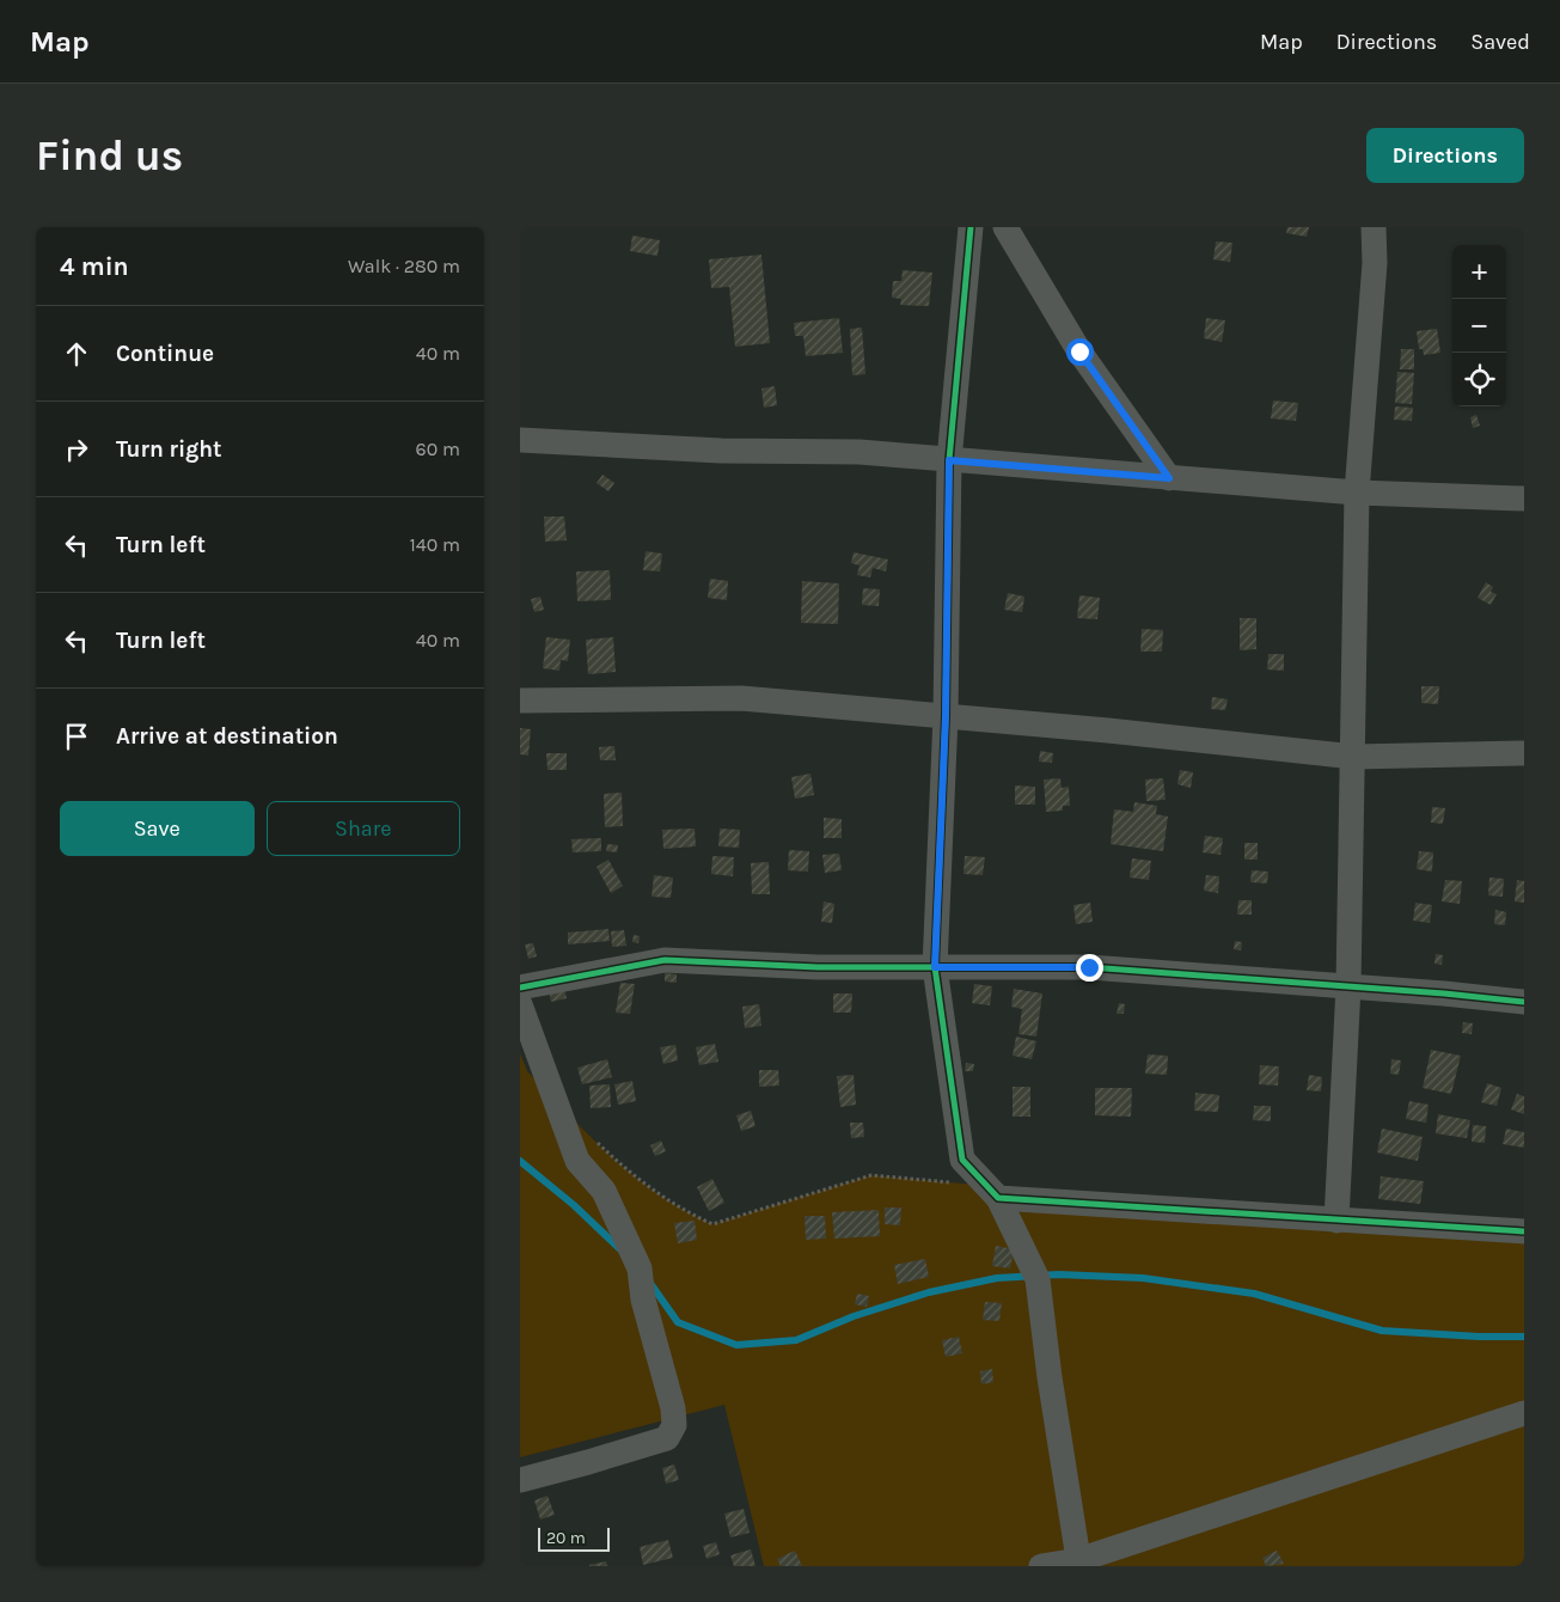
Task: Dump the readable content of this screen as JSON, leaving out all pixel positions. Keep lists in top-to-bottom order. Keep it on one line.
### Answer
{"scale_bar":"20 m","page":{"header":"Map","nav":["Map","Directions","Saved"],"buttons":["Directions",["Save","Share"]],"title":"Find us","heading":["4 min","Walk · 280 m"],"map_buttons":["+","−"],"list":[["Continue","40 m"],["Turn right","60 m"],["Turn left","140 m"],["Turn left","40 m"],"Arrive at destination"],"scale":"20 m"}}
